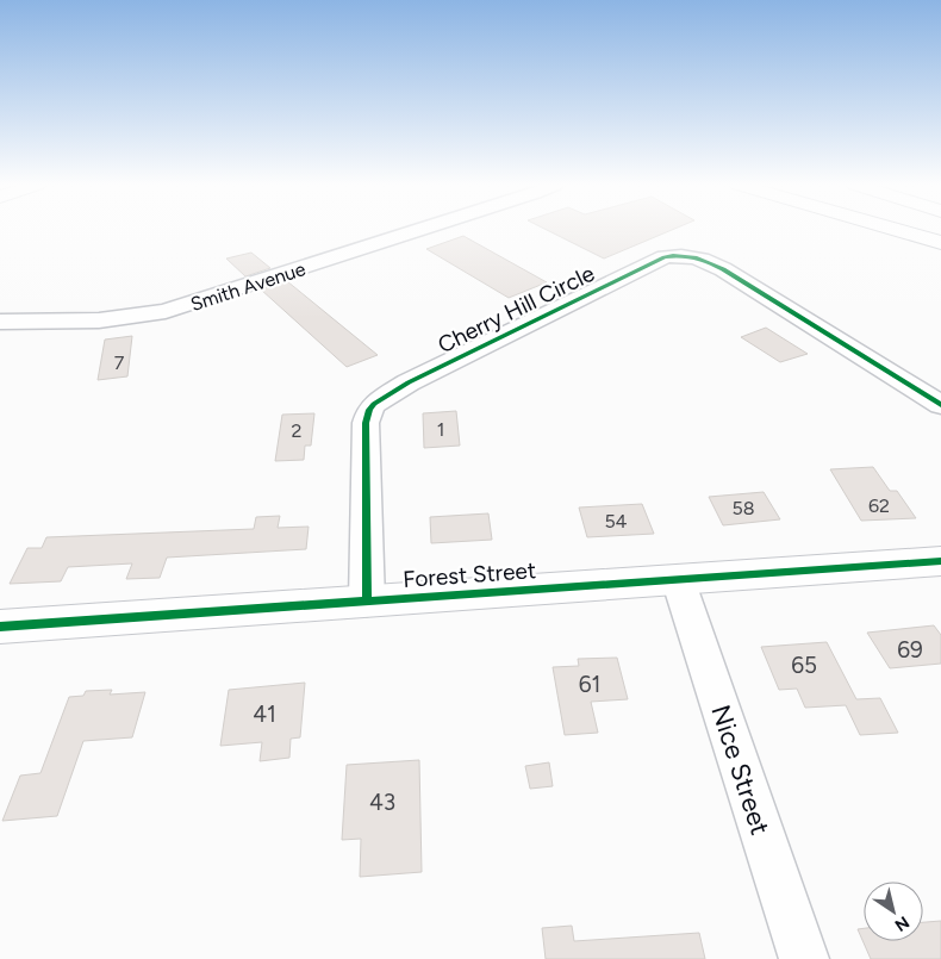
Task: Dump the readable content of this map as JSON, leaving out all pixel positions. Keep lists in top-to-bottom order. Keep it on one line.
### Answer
{"streets":{"main road":["Forest Street"],"street":["Smith Avenue","Cherry Hill Circle","Nice Street"]},"crossings":[["Cherry Hill Circle","Forest Street"],["Forest Street","Nice Street"]],"house_numbers":["7","1","2","62","58","54","69","65","61","41","43"],"north":"bottom right"}
